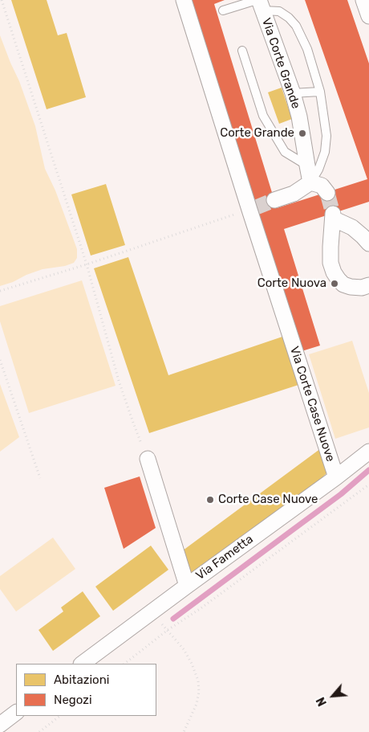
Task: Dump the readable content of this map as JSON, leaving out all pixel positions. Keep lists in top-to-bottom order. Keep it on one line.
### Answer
{"streets":{"street":["Via Corte Grande","Via Corte Case Nuove","Via Fametta"]},"crossings":[["Via Corte Case Nuove","Via Fametta"]],"places":["Corte Grande","Corte Nuova","Corte Case Nuove"],"legend":["Abitazioni","Negozi"],"north":"bottom left"}
